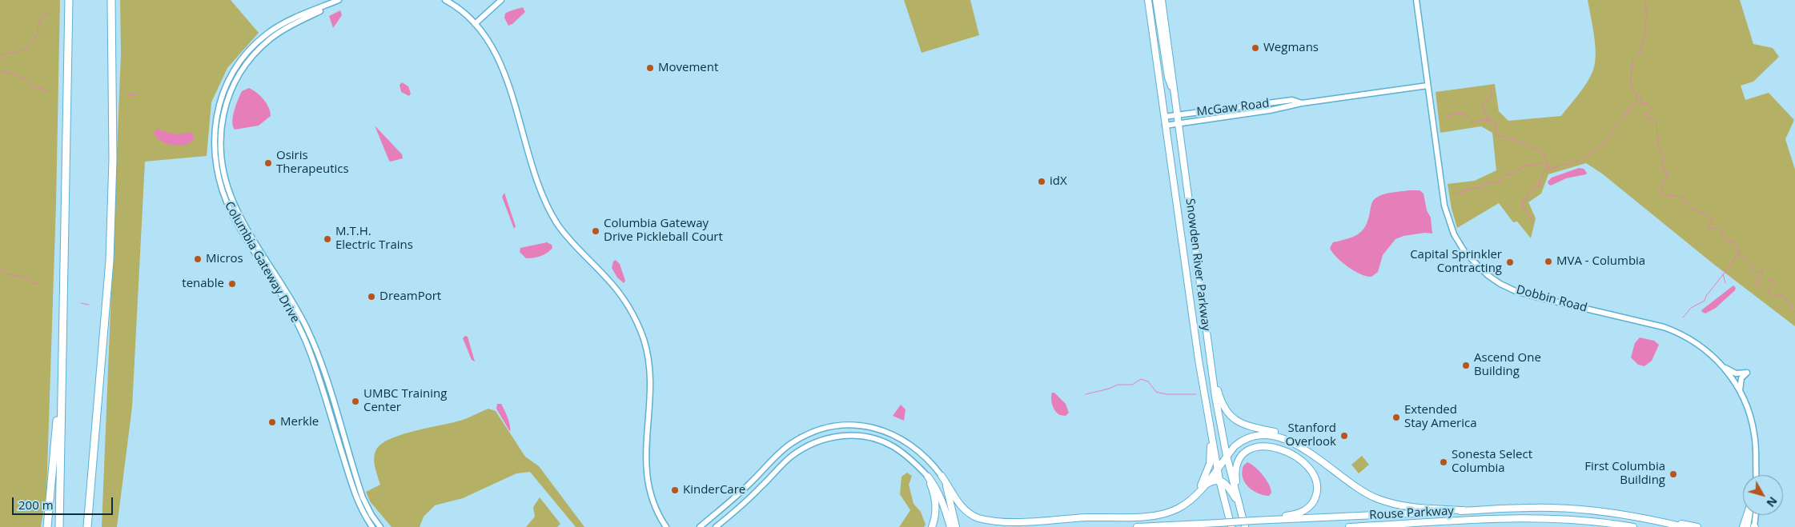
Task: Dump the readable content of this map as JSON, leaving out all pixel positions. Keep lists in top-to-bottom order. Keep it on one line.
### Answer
{"streets":{"main road":["Snowden River Parkway","Rouse Parkway"],"street":["McGaw Road","Columbia Gateway Drive","Dobbin Road"]},"crossings":[["McGaw Road","Snowden River Parkway"],["McGaw Road","Dobbin Road"]],"places":["Wegmans","Movement","Osiris Therapeutics","idX","Columbia Gateway Drive Pickleball Court","M.T.H. Electric Trains","Micros","MVA - Columbia","Capital Sprinkler Contracting","tenable","DreamPort","Ascend One Building","UMBC Training Center","Extended Stay America","Merkle","Stanford Overlook","Sonesta Select Columbia","First Columbia Building","KinderCare"],"scale_bar":"200 m","north":"bottom right"}
